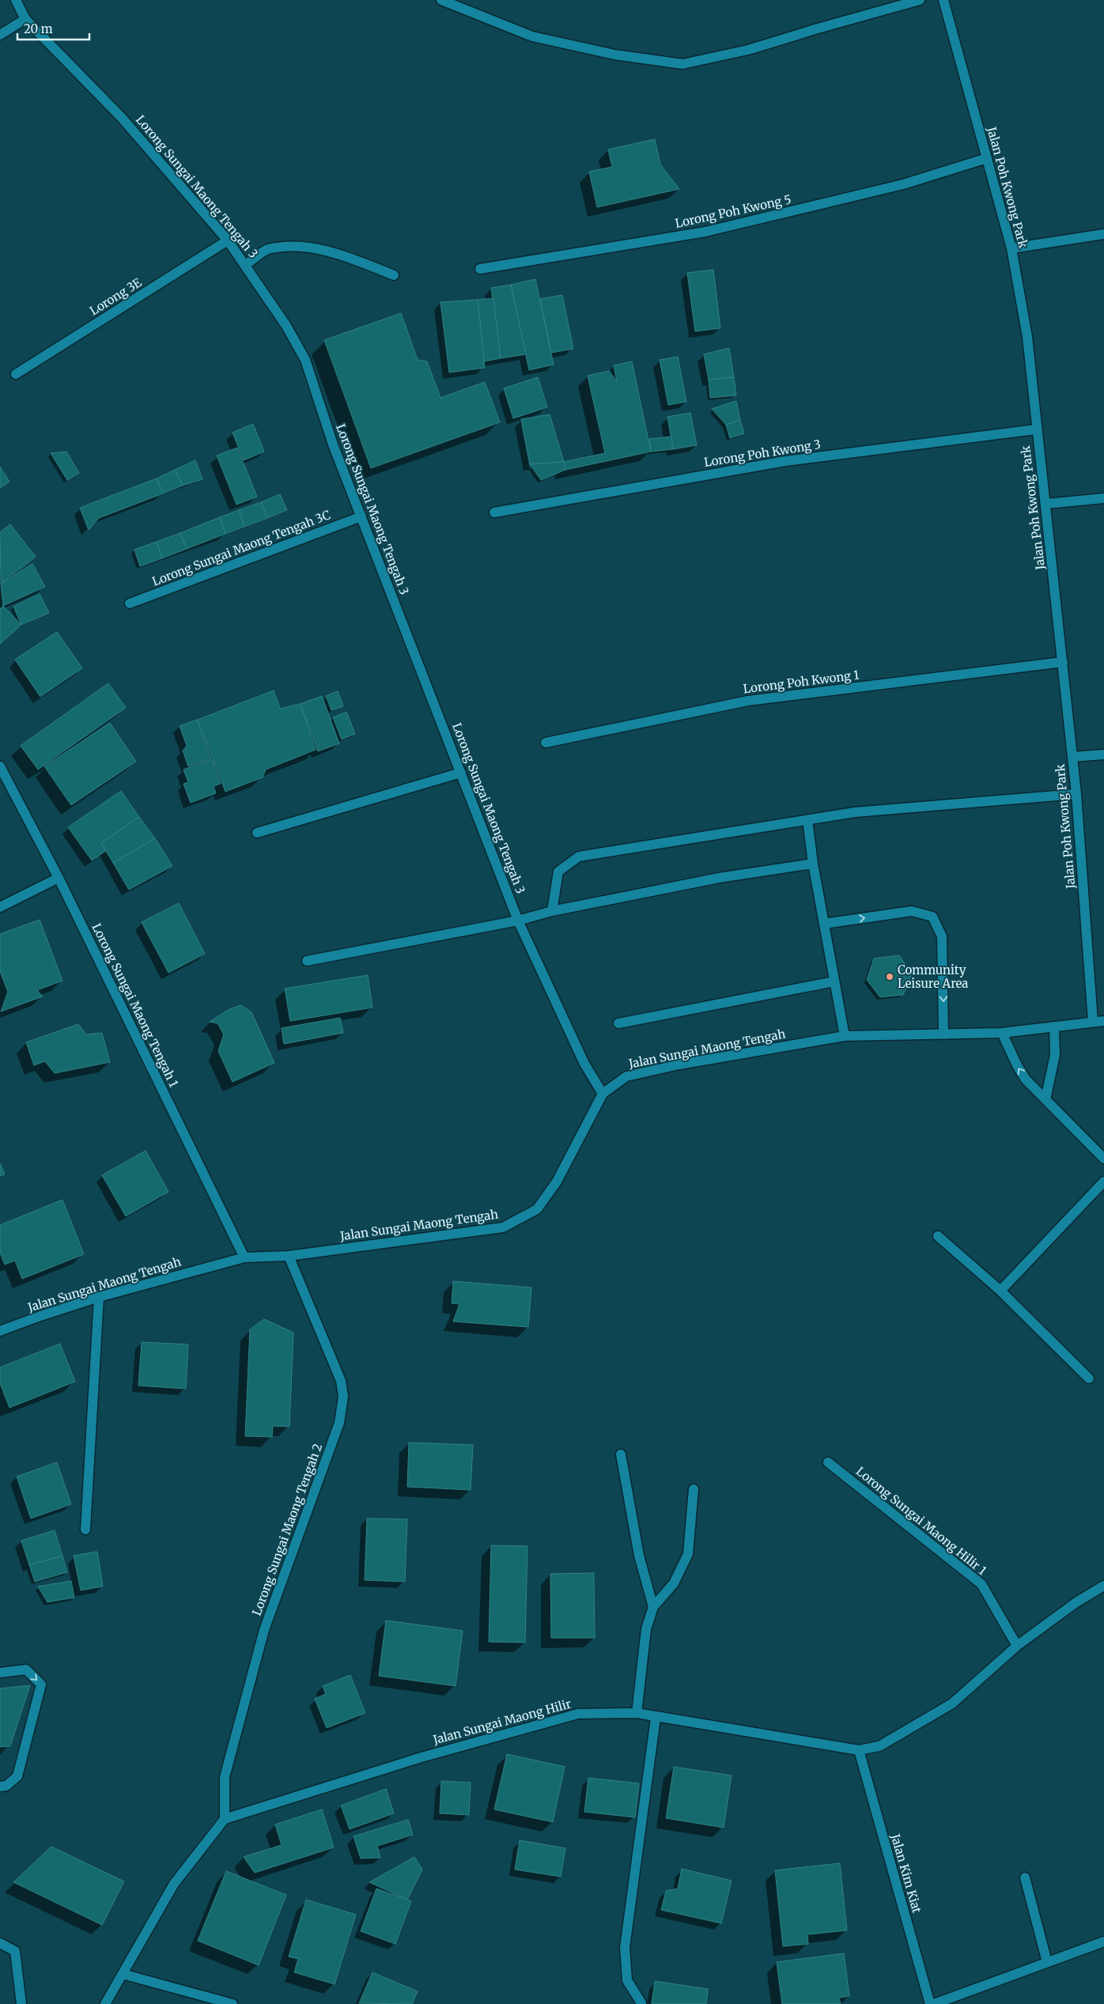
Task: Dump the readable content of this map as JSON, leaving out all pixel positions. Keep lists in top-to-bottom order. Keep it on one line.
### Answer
{"streets":{"street":["Lorong Sungai Maong Tengah 3","Jalan Poh Kwong Park","Lorong Poh Kwong 5","Lorong 3E","Lorong Poh Kwong 3","Lorong Sungai Maong Tengah 3C","Lorong Poh Kwong 1","Lorong Sungai Maong Tengah 1","Jalan Sungai Maong Tengah","Lorong Sungai Maong Hilir 1","Lorong Sungai Maong Tengah 2","Jalan Sungai Maong Hilir","Jalan Kim Kiat"]},"crossings":[["Lorong Sungai Maong Tengah 3","Lorong 3E"],["Lorong Sungai Maong Tengah 3","Lorong Sungai Maong Tengah 3C"],["Lorong Sungai Maong Tengah 3","Jalan Sungai Maong Tengah"],["Jalan Poh Kwong Park","Lorong Poh Kwong 5"],["Jalan Poh Kwong Park","Lorong Poh Kwong 3"],["Jalan Poh Kwong Park","Lorong Poh Kwong 1"],["Jalan Poh Kwong Park","Jalan Sungai Maong Tengah"],["Lorong Sungai Maong Tengah 1","Jalan Sungai Maong Tengah"],["Jalan Sungai Maong Tengah","Lorong Sungai Maong Tengah 2"],["Lorong Sungai Maong Hilir 1","Jalan Sungai Maong Hilir"],["Lorong Sungai Maong Tengah 2","Jalan Sungai Maong Hilir"],["Jalan Sungai Maong Hilir","Jalan Kim Kiat"]],"places":["Community Leisure Area"],"scale_bar":"20 m"}
